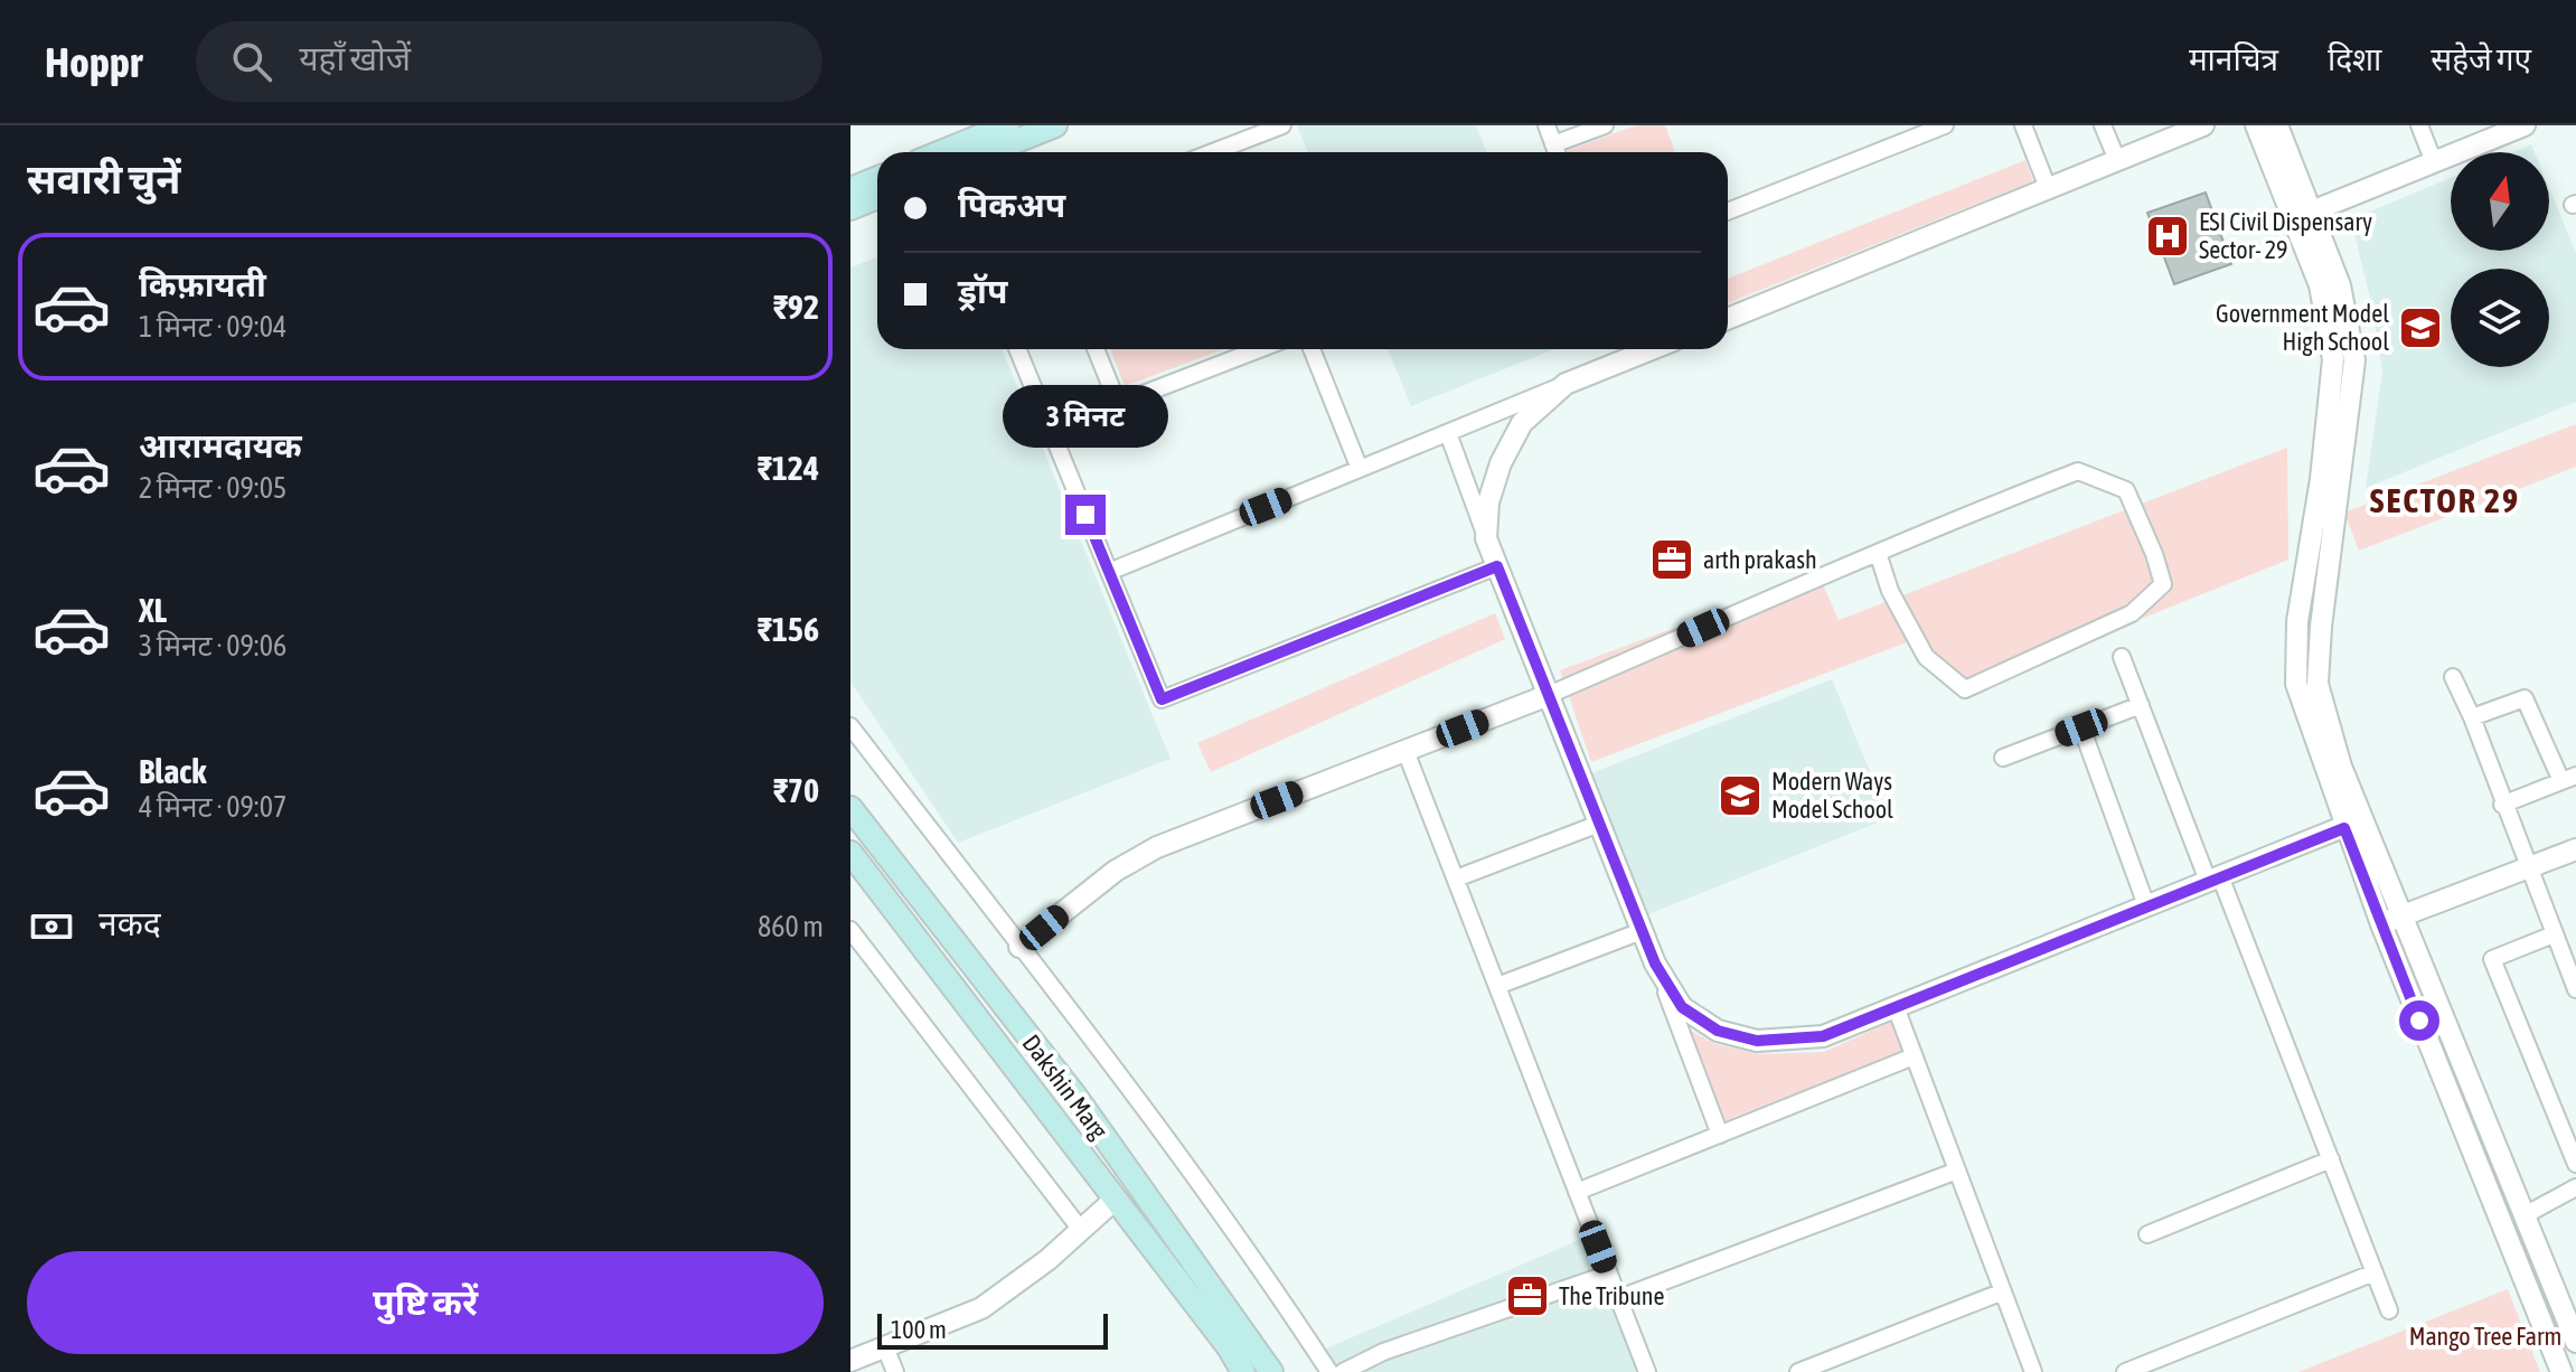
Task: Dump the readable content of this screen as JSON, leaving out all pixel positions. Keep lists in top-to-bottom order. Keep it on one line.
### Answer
{"streets":{"main road":["Dakshin Marg"]},"districts":["SECTOR 29"],"parks":["Mango Tree Farm"],"places":{"hospital":["ESI Civil Dispensary Sector- 29"],"school or university":["Government Model High School","Modern Ways Model School"],"office":["arth prakash","The Tribune"]},"scale_bar":"100 m","north":"top","page":{"header":"Hoppr","search":"यहाँ खोजें","nav":["मानचित्र","दिशा","सहेजे गए"],"heading":"सवारी चुनें","banner":["पिकअप","ड्रॉप"],"list":[{"name":"किफ़ायती","note":"1 मिनट · 09:04","value":"₹92"},{"name":"आरामदायक","note":"2 मिनट · 09:05","value":"₹124"},{"name":"XL","note":"3 मिनट · 09:06","value":"₹156"},{"name":"Black","note":"4 मिनट · 09:07","value":"₹70"}],"bubble":"3 मिनट","pay":["नकद","860 m"],"buttons":"पुष्टि करें","scale":"100 m"}}
